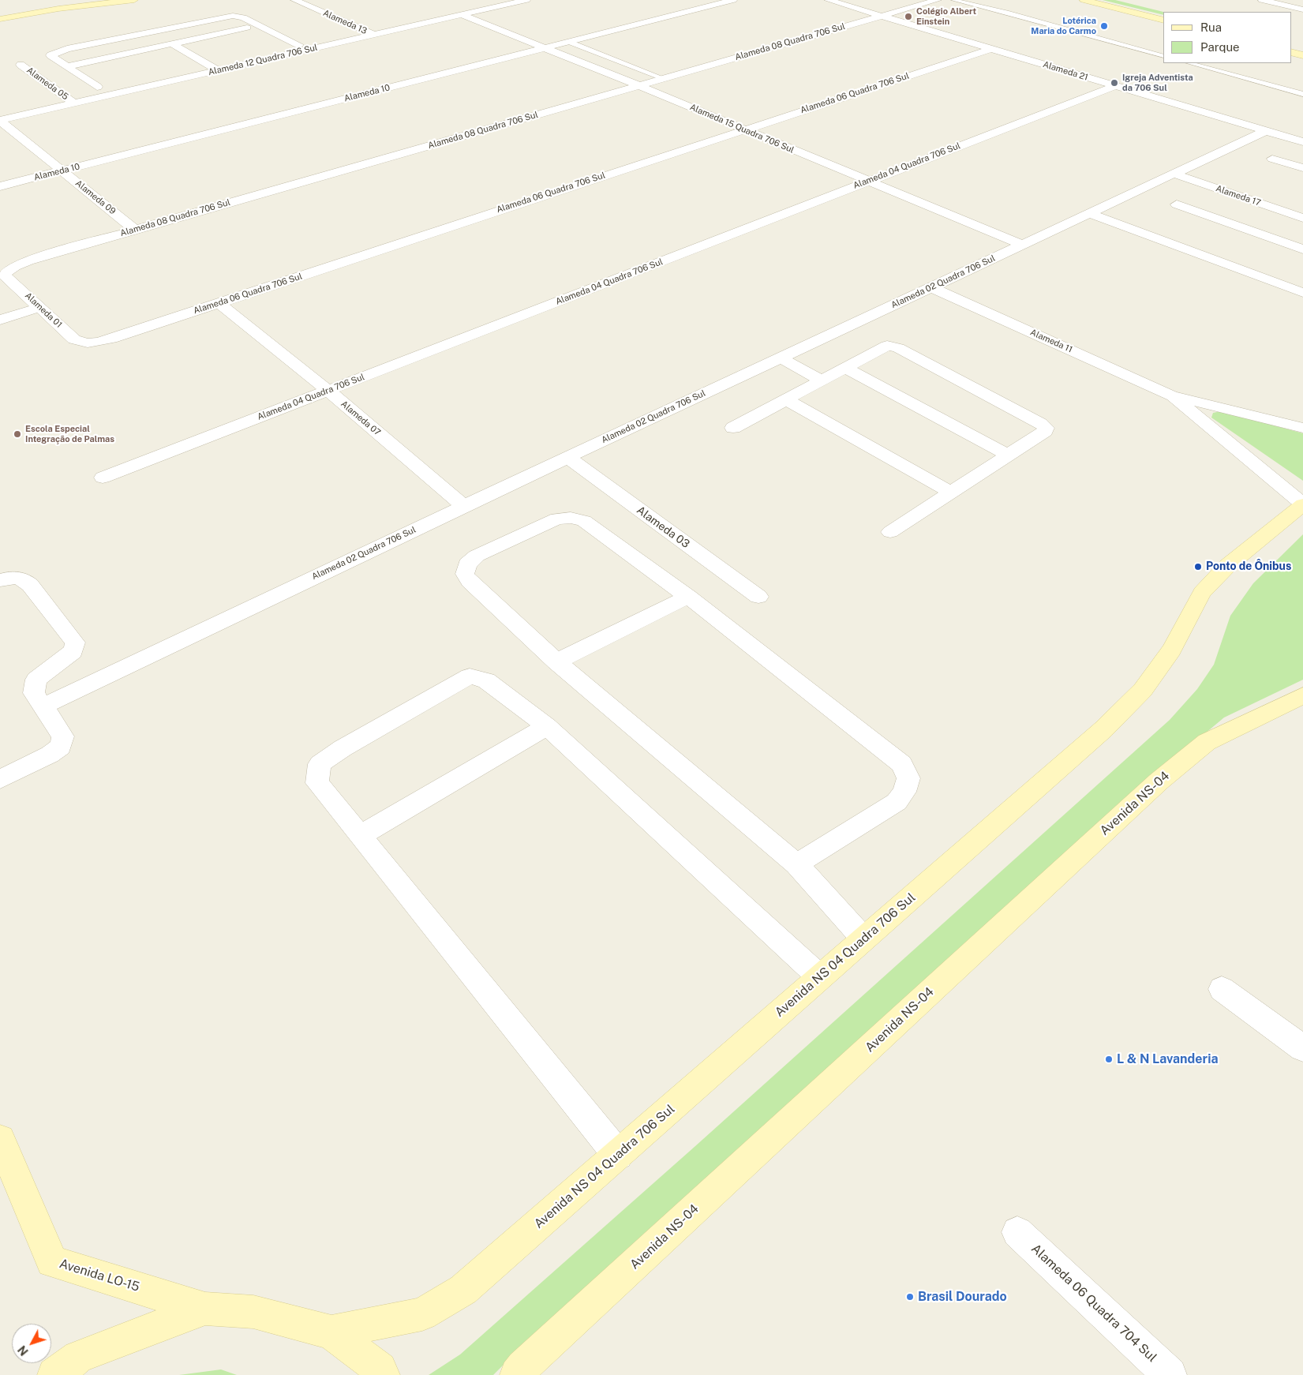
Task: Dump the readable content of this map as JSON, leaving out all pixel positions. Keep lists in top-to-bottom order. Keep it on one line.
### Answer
{"streets":{"street":["Alameda 13","Alameda 08 Quadra 706 Sul","Alameda 12 Quadra 706 Sul","Alameda 21","Alameda 05","Alameda 10","Alameda 06 Quadra 706 Sul","Alameda 15 Quadra 706 Sul","Alameda 04 Quadra 706 Sul","Alameda 17","Alameda 09","Alameda 02 Quadra 706 Sul","Alameda 01","Alameda 11","Alameda 07","Alameda 03","Avenida NS-04","Avenida NS 04 Quadra 706 Sul","Avenida LO-15","Alameda 06 Quadra 704 Sul"]},"crossings":[["Alameda 13","Alameda 12 Quadra 706 Sul"],["Alameda 08 Quadra 706 Sul","Alameda 21"],["Alameda 08 Quadra 706 Sul","Alameda 15 Quadra 706 Sul"],["Alameda 08 Quadra 706 Sul","Alameda 09"],["Alameda 08 Quadra 706 Sul","Alameda 01"],["Alameda 12 Quadra 706 Sul","Alameda 05"],["Alameda 12 Quadra 706 Sul","Alameda 15 Quadra 706 Sul"],["Alameda 12 Quadra 706 Sul","Alameda 09"],["Alameda 21","Alameda 06 Quadra 706 Sul"],["Alameda 21","Alameda 04 Quadra 706 Sul"],["Alameda 21","Alameda 02 Quadra 706 Sul"],["Alameda 10","Alameda 15 Quadra 706 Sul"],["Alameda 10","Alameda 09"],["Alameda 06 Quadra 706 Sul","Alameda 15 Quadra 706 Sul"],["Alameda 06 Quadra 706 Sul","Alameda 01"],["Alameda 06 Quadra 706 Sul","Alameda 07"],["Alameda 15 Quadra 706 Sul","Alameda 04 Quadra 706 Sul"],["Alameda 15 Quadra 706 Sul","Alameda 02 Quadra 706 Sul"],["Alameda 04 Quadra 706 Sul","Alameda 07"],["Alameda 17","Alameda 02 Quadra 706 Sul"],["Alameda 02 Quadra 706 Sul","Alameda 11"],["Alameda 02 Quadra 706 Sul","Alameda 07"],["Alameda 02 Quadra 706 Sul","Alameda 03"],["Alameda 11","Avenida NS 04 Quadra 706 Sul"]],"places":["Colégio Albert Einstein","Lotérica Maria do Carmo","Igreja Adventista da 706 Sul","Escola Especial Integração de Palmas","Ponto de Ônibus","L & N Lavanderia","Brasil Dourado"],"legend":["Rua","Parque"],"north":"bottom left"}
